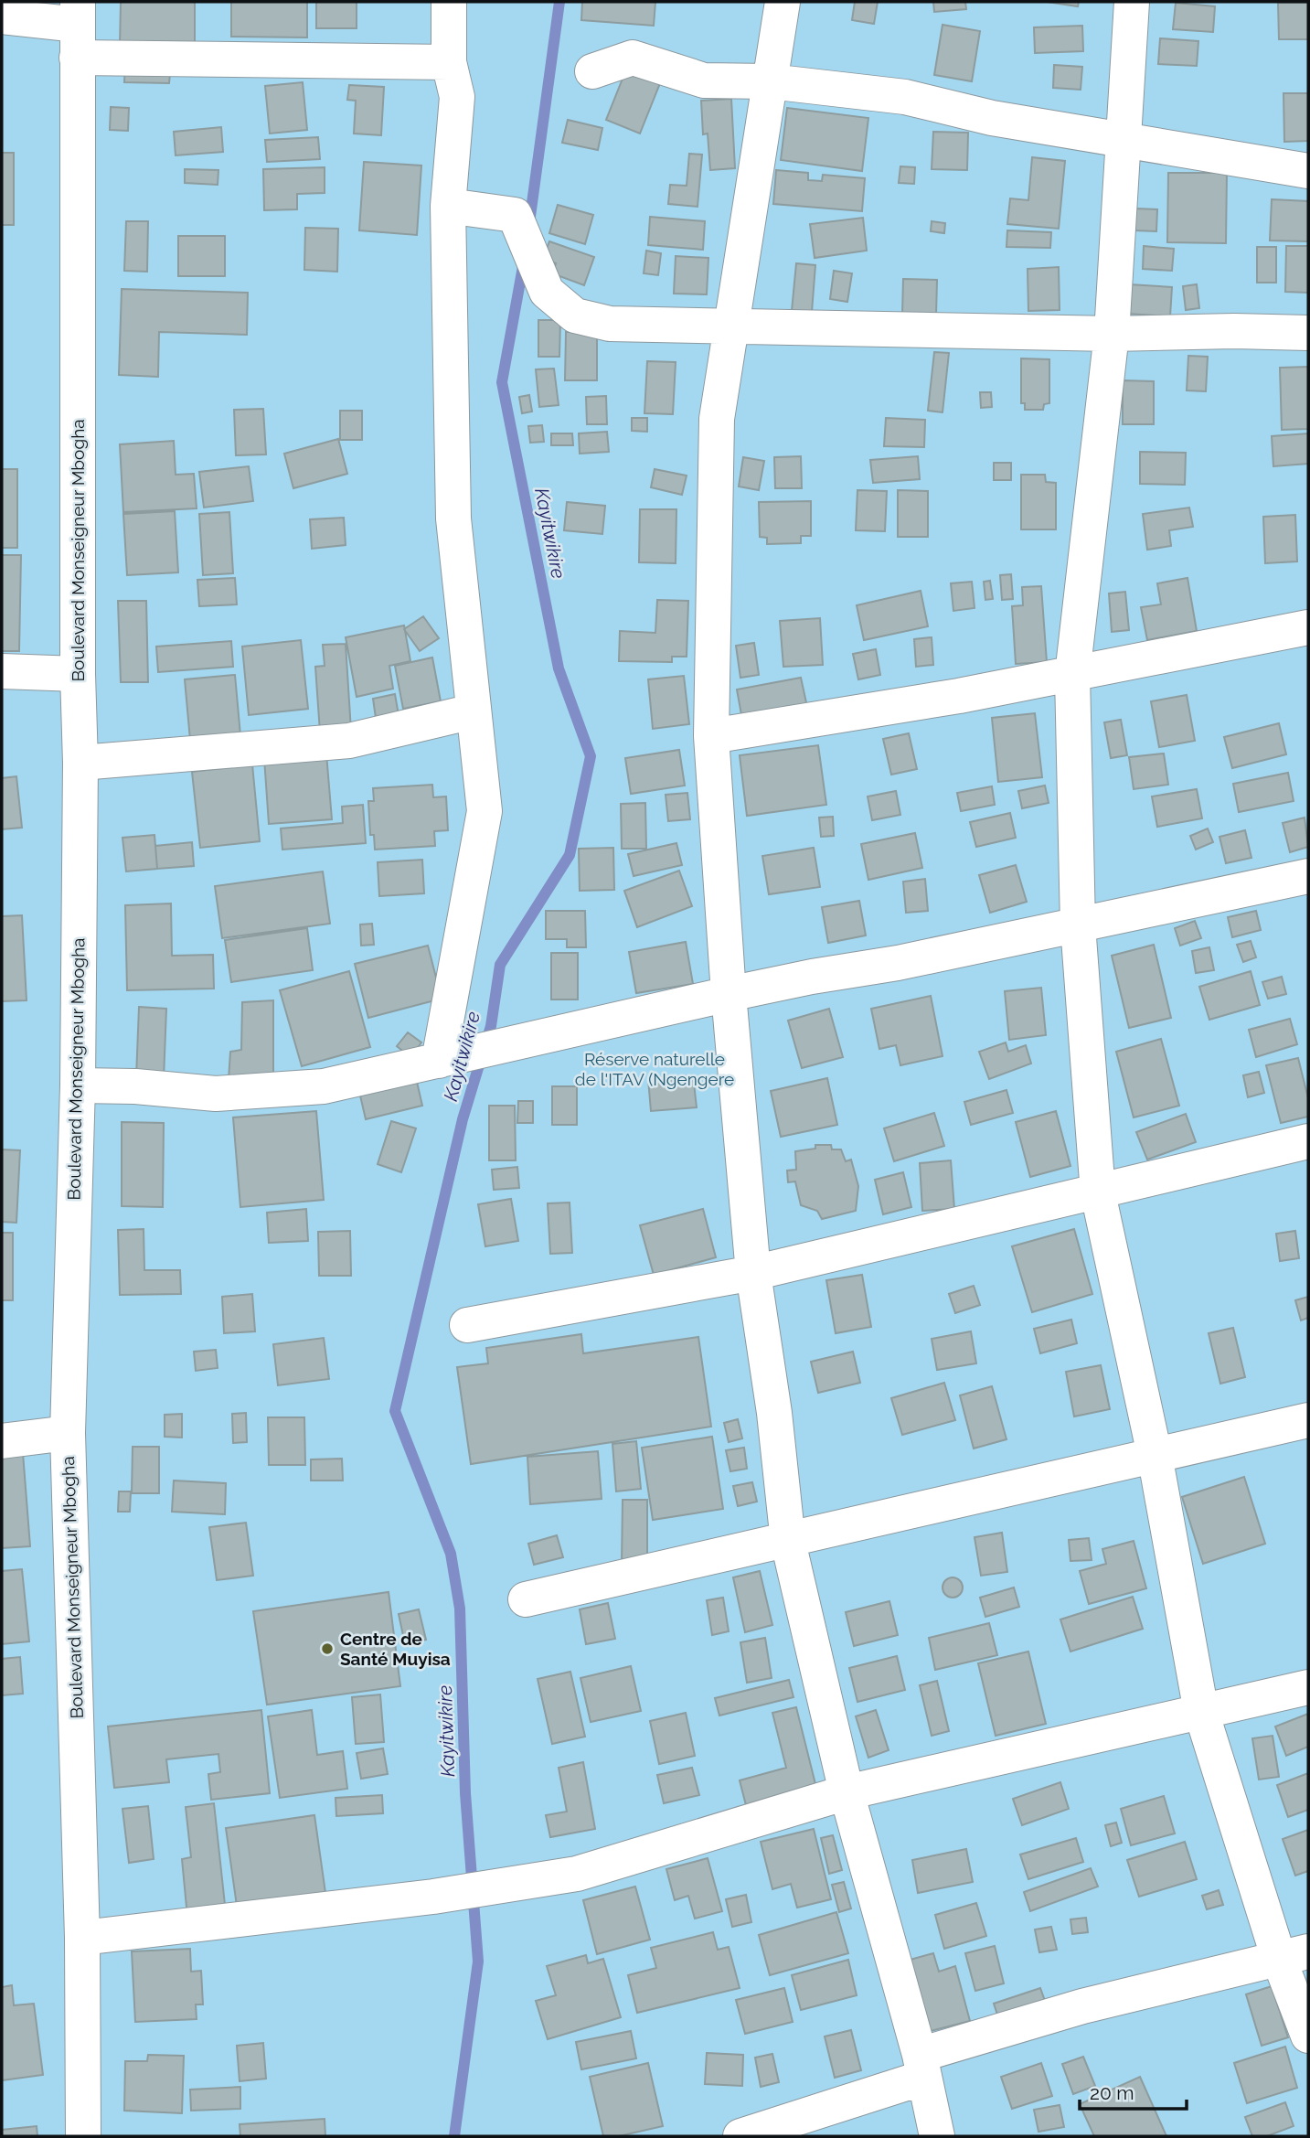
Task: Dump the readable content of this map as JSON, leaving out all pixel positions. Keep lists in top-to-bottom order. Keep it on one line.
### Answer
{"streets":{"street":["Boulevard Monseigneur Mbogha"]},"water":["Kayitwikire"],"parks":["Réserve naturelle de l'ITAV (Ngengere"],"places":["Centre de Santé Muyisa"],"scale_bar":"20 m"}
